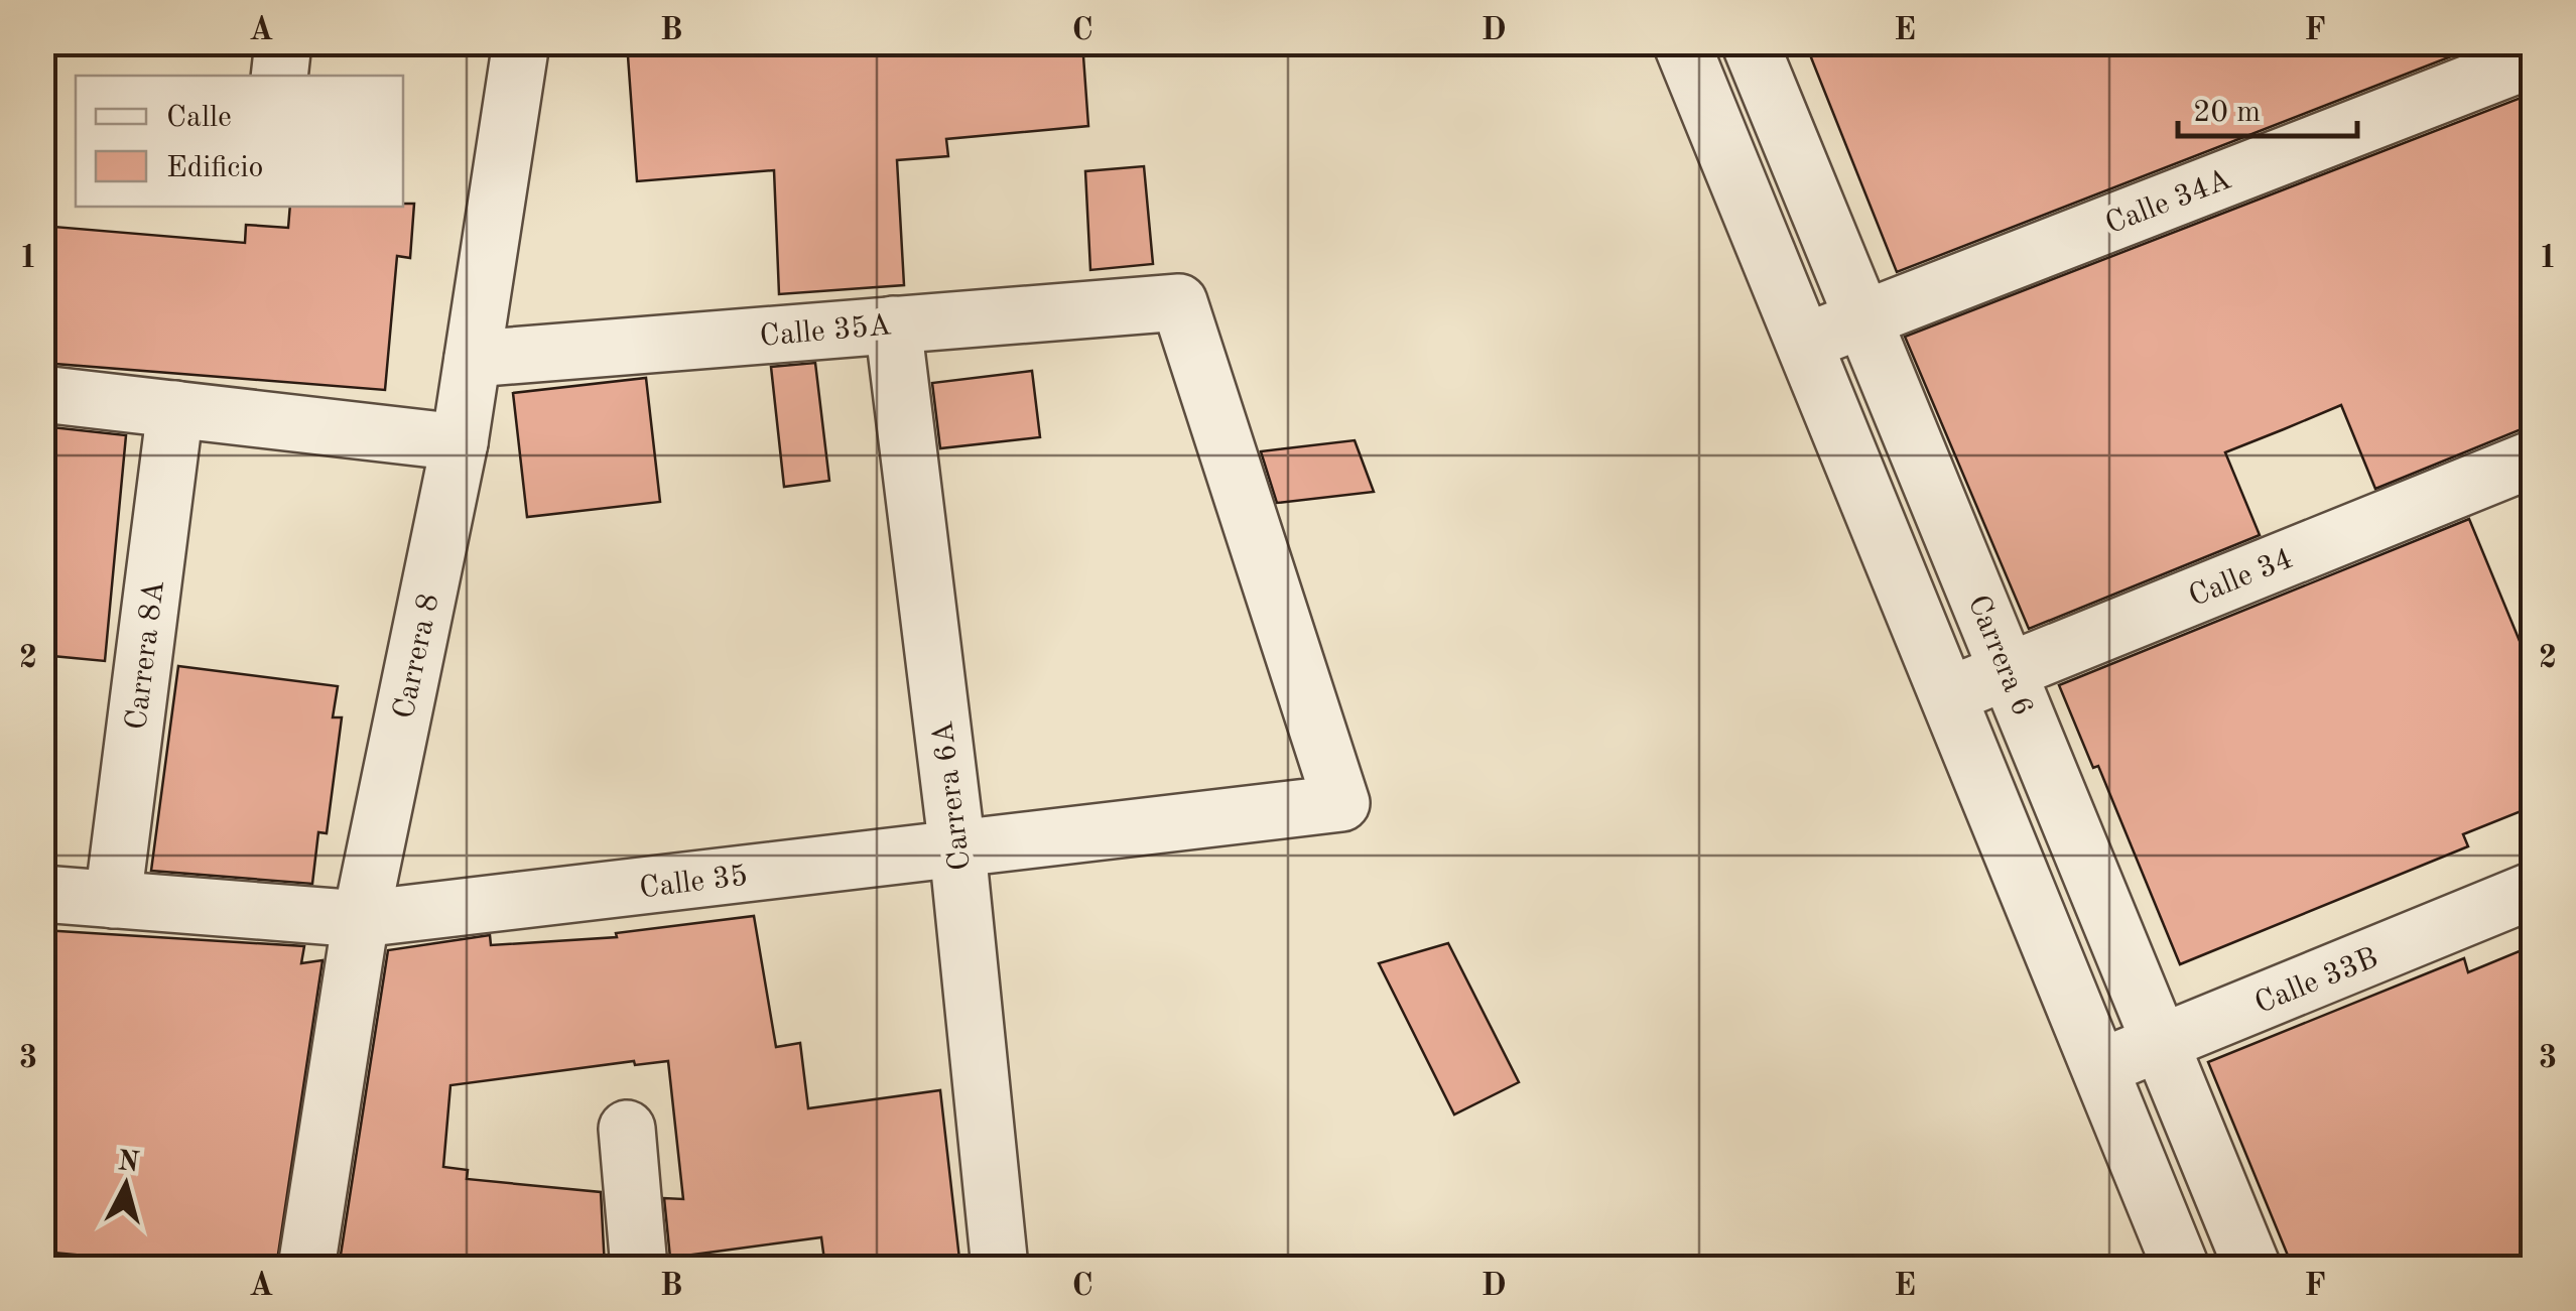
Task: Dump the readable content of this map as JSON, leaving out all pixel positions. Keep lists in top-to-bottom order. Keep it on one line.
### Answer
{"streets":{"street":["Calle 34A","Calle 35A","Calle 34","Carrera 8A","Carrera 6","Carrera 8","Carrera 6A","Calle 35","Calle 33B"]},"crossings":[["Calle 34A","Carrera 6"],["Calle 35A","Carrera 8"],["Calle 35A","Carrera 6A"],["Calle 35A","Calle 35"],["Calle 34","Carrera 6"],["Carrera 8A","Calle 35"],["Carrera 6","Calle 33B"],["Carrera 8","Calle 35"],["Carrera 6A","Calle 35"]],"legend":["Calle","Edificio"],"scale_bar":"20 m","north":"top","grid":{"columns":["A","B","C","D","E","F"],"rows":["1","2","3"]}}
